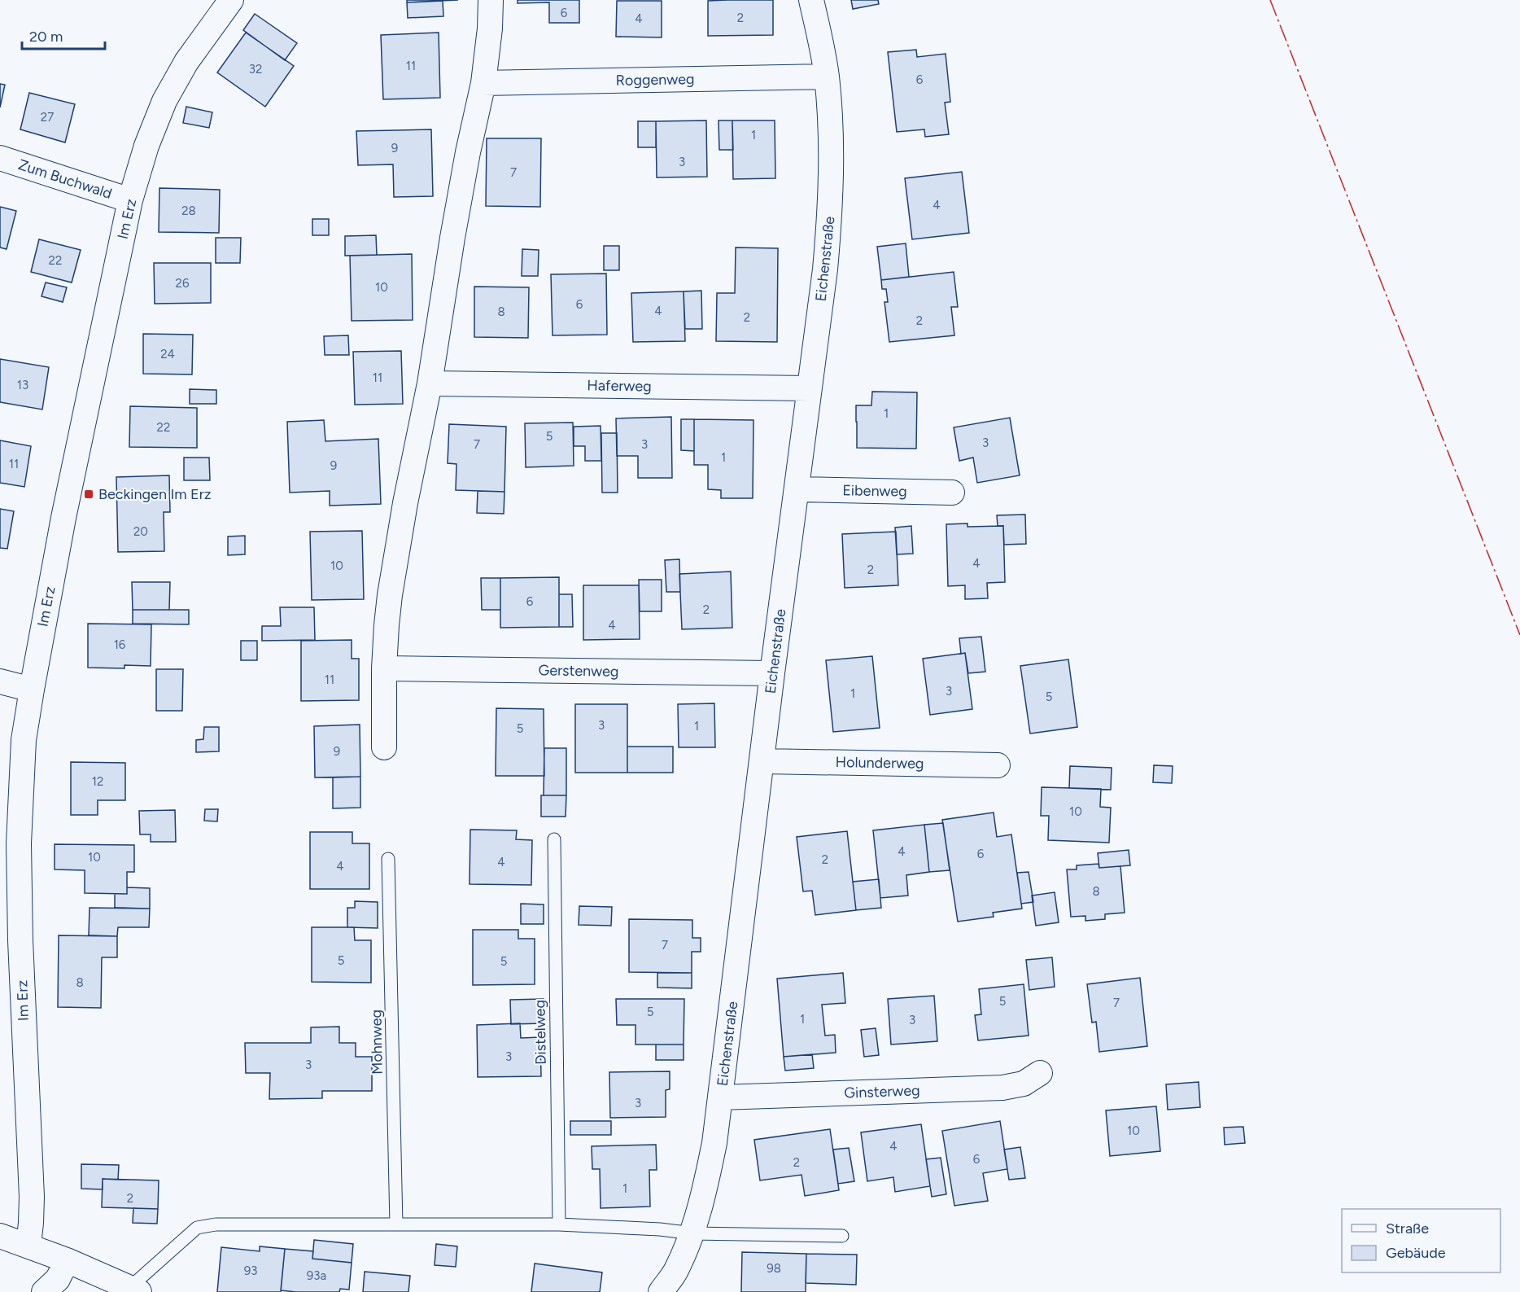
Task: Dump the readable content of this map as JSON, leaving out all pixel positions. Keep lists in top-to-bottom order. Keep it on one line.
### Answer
{"streets":{"street":["Roggenweg","Zum Buchwald","Im Erz","Eichenstraße","Haferweg","Eibenweg","Gerstenweg","Holunderweg","Ginsterweg"],"lane":["Distelweg","Mohnweg"]},"crossings":[["Roggenweg","Eichenstraße"],["Zum Buchwald","Im Erz"],["Eichenstraße","Haferweg"],["Eichenstraße","Eibenweg"],["Eichenstraße","Gerstenweg"],["Eichenstraße","Holunderweg"],["Eichenstraße","Ginsterweg"]],"places":{"transit":["Beckingen Im Erz"]},"house_numbers":["6","2","4","11","32","6","27","1","9","3","7","4","28","22","26","10","6","4","8","2","2","24","11","13","1","22","5","3","7","3","1","11","9","20","4","10","2","6","2","4","16","11","3","1","5","3","1","5","9","12","10","4","6","10","2","4","4","8","7","5","5","8","5","7","5","1","3","3","3","3","10","4","6","2","1","2","98","93","93a"],"legend":["Straße","Gebäude"],"scale_bar":"20 m"}
